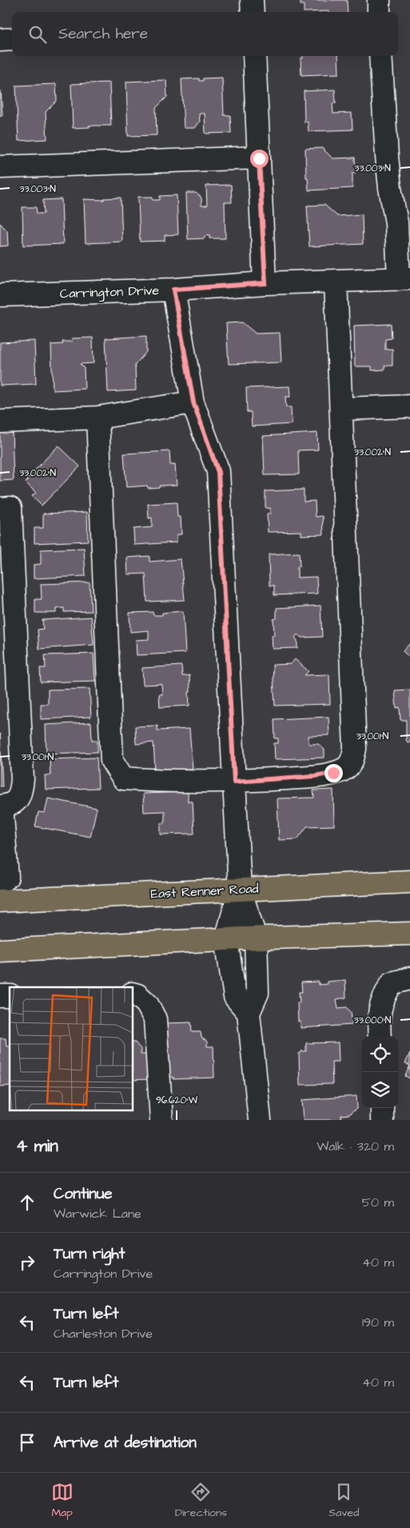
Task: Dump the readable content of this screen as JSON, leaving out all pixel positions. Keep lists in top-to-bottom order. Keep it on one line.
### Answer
{"streets":{"main road":["East Renner Road"],"street":["Carrington Drive"]},"page":{"search":"Search here","heading":["4 min","Walk · 320 m"],"list":[["Continue","Warwick Lane","50 m"],["Turn right","Carrington Drive","40 m"],["Turn left","Charleston Drive","190 m"],["Turn left","40 m"],"Arrive at destination"],"nav":["Map","Directions","Saved"]},"coordinates":["33.003°N","33.002°N","33.001°N","33.000°N","96.620°W"]}
